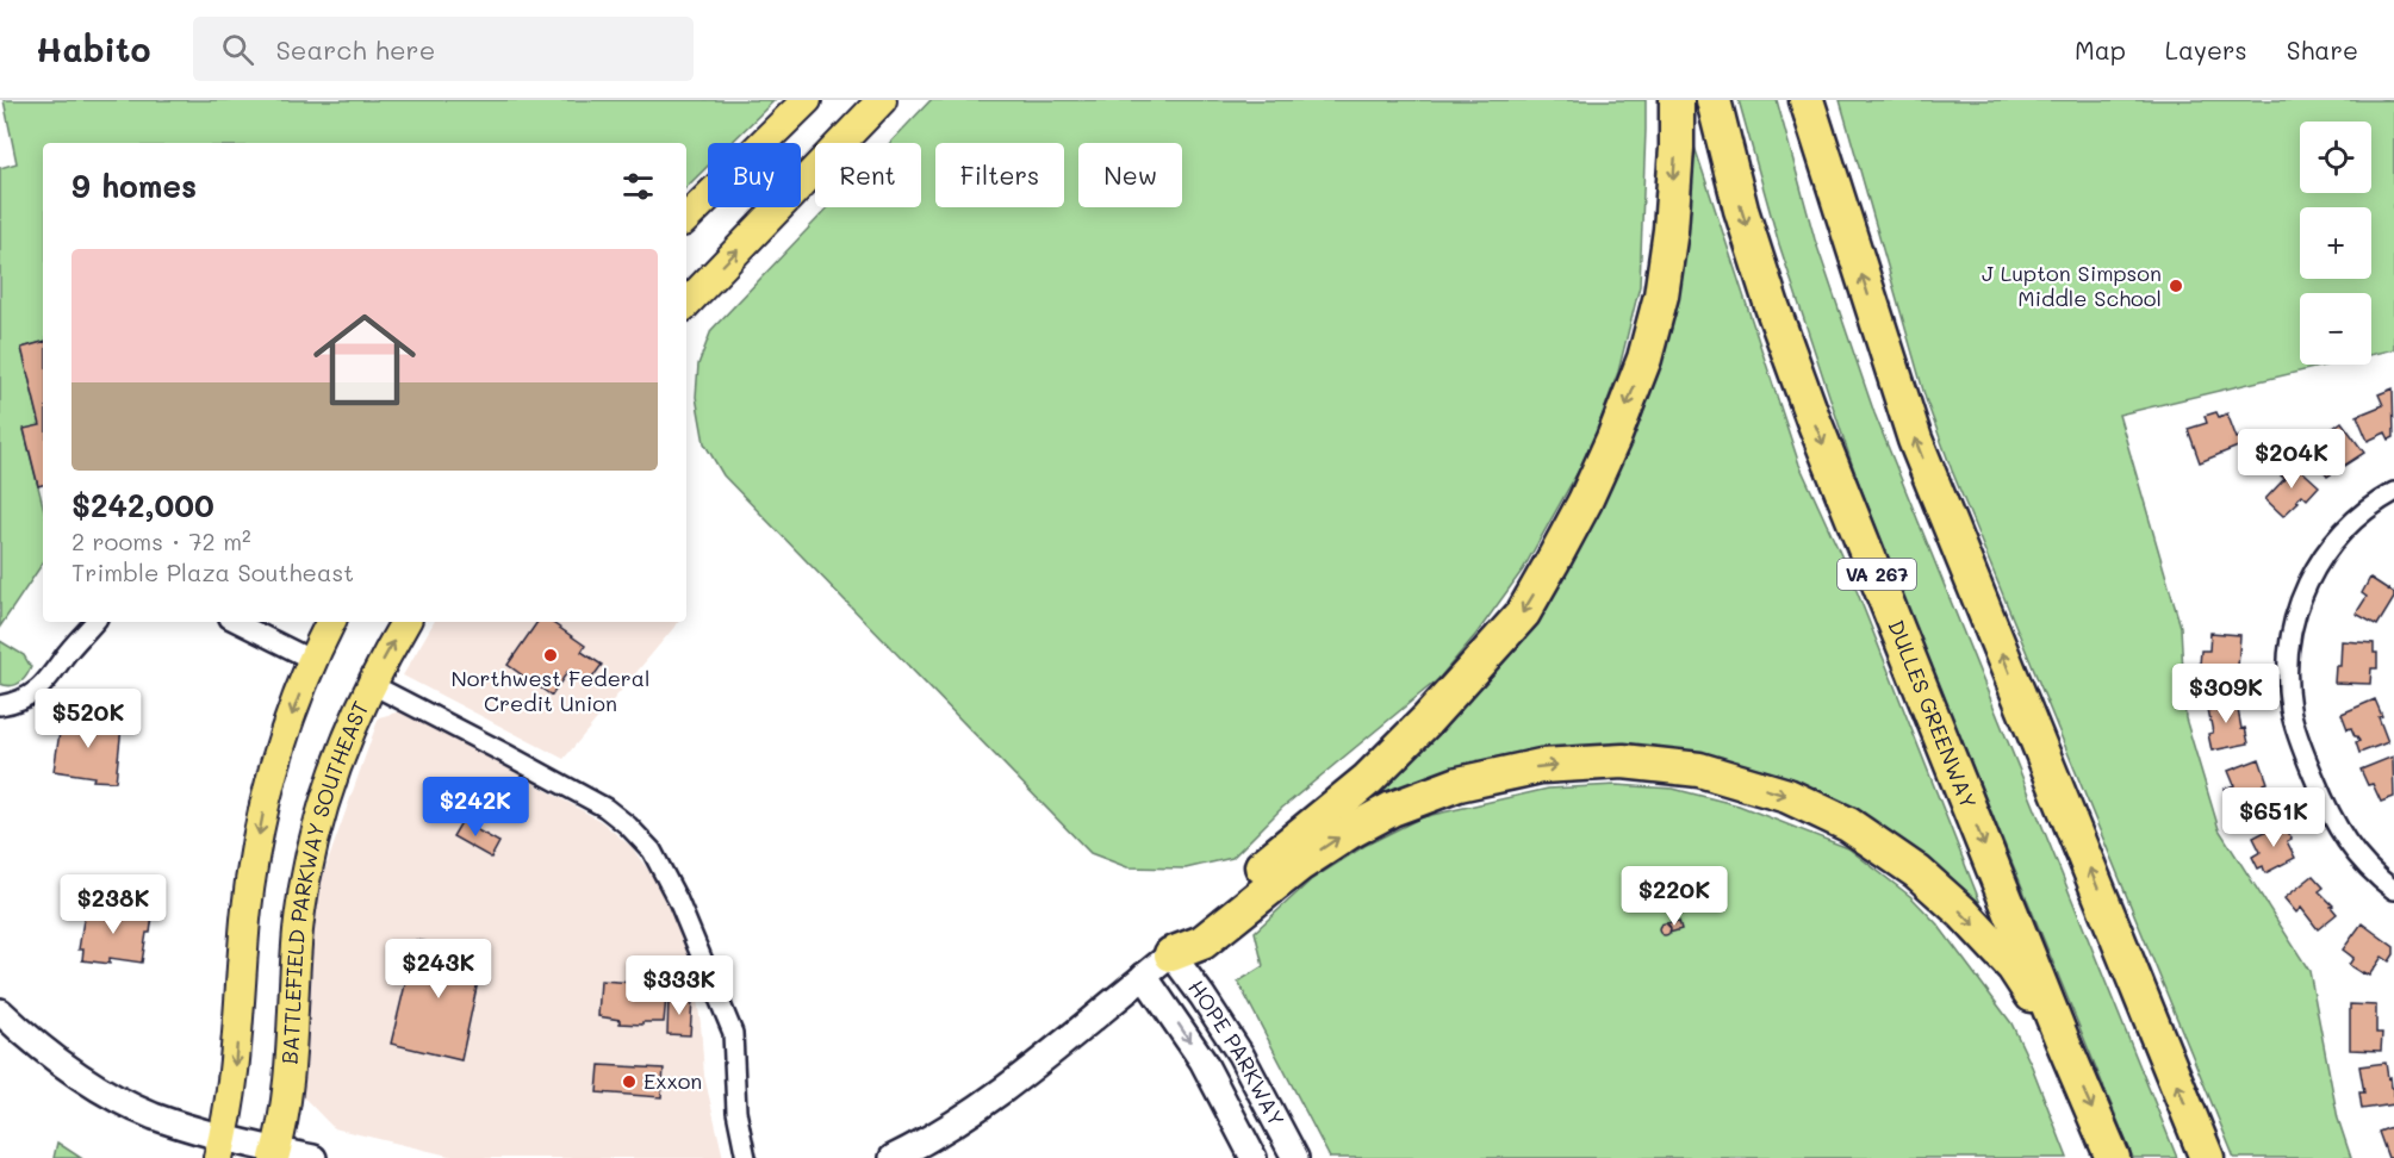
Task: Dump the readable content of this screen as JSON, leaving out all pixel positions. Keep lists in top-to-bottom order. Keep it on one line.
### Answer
{"streets":{"highway":["VA 267","DULLES GREENWAY"],"main road":["BATTLEFIELD PARKWAY SOUTHEAST"],"street":["HOPE PARKWAY"]},"places":["J Lupton Simpson Middle School","Northwest Federal Credit Union","Exxon"],"page":{"header":"Habito","search":"Search here","nav":["Map","Layers","Share"],"map_buttons":["+","−"],"chip":["Buy","Rent","Filters","New"],"heading":"9 homes","list":[{"name":"$242,000","note":"2 rooms · 72 m² · Trimble Plaza Southeast"}],"price":["$204K","$309K","$520K","$242K","$651K","$220K","$238K","$243K","$333K"]}}
